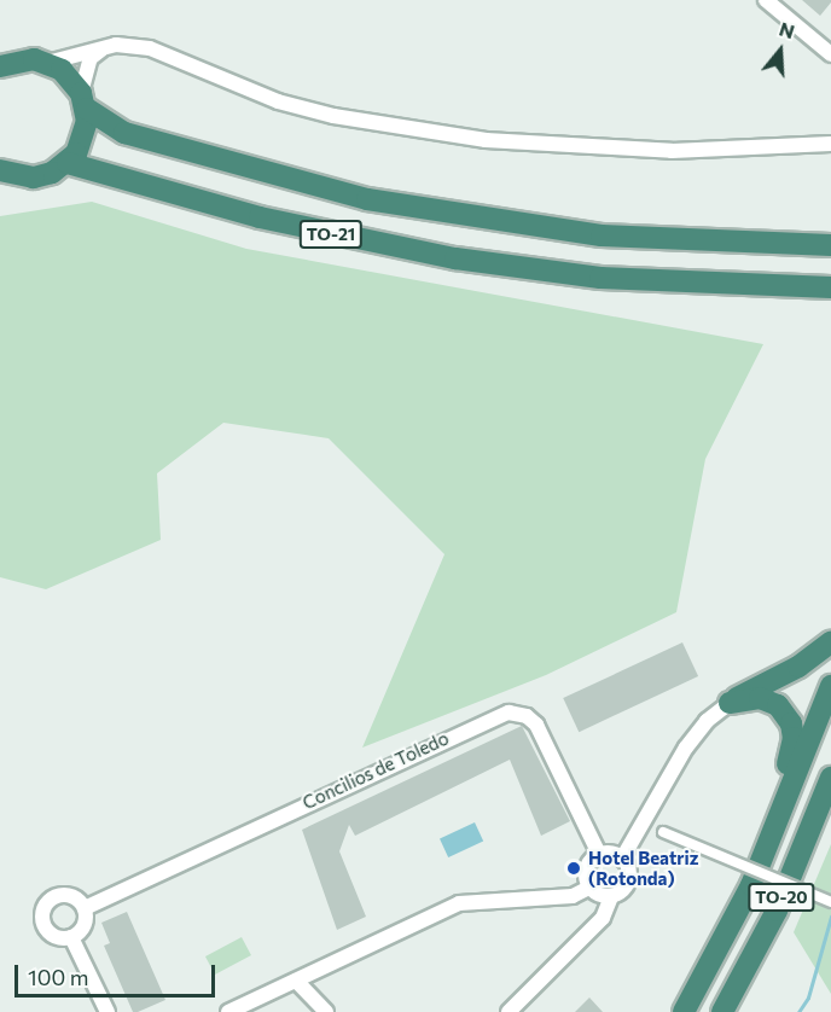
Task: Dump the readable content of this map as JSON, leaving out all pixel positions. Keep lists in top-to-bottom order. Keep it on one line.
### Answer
{"streets":{"highway":["TO-21","TO-20"],"street":["Concilios de Toledo"]},"places":["Hotel Beatriz (Rotonda)"],"scale_bar":"100 m","north":"top"}
